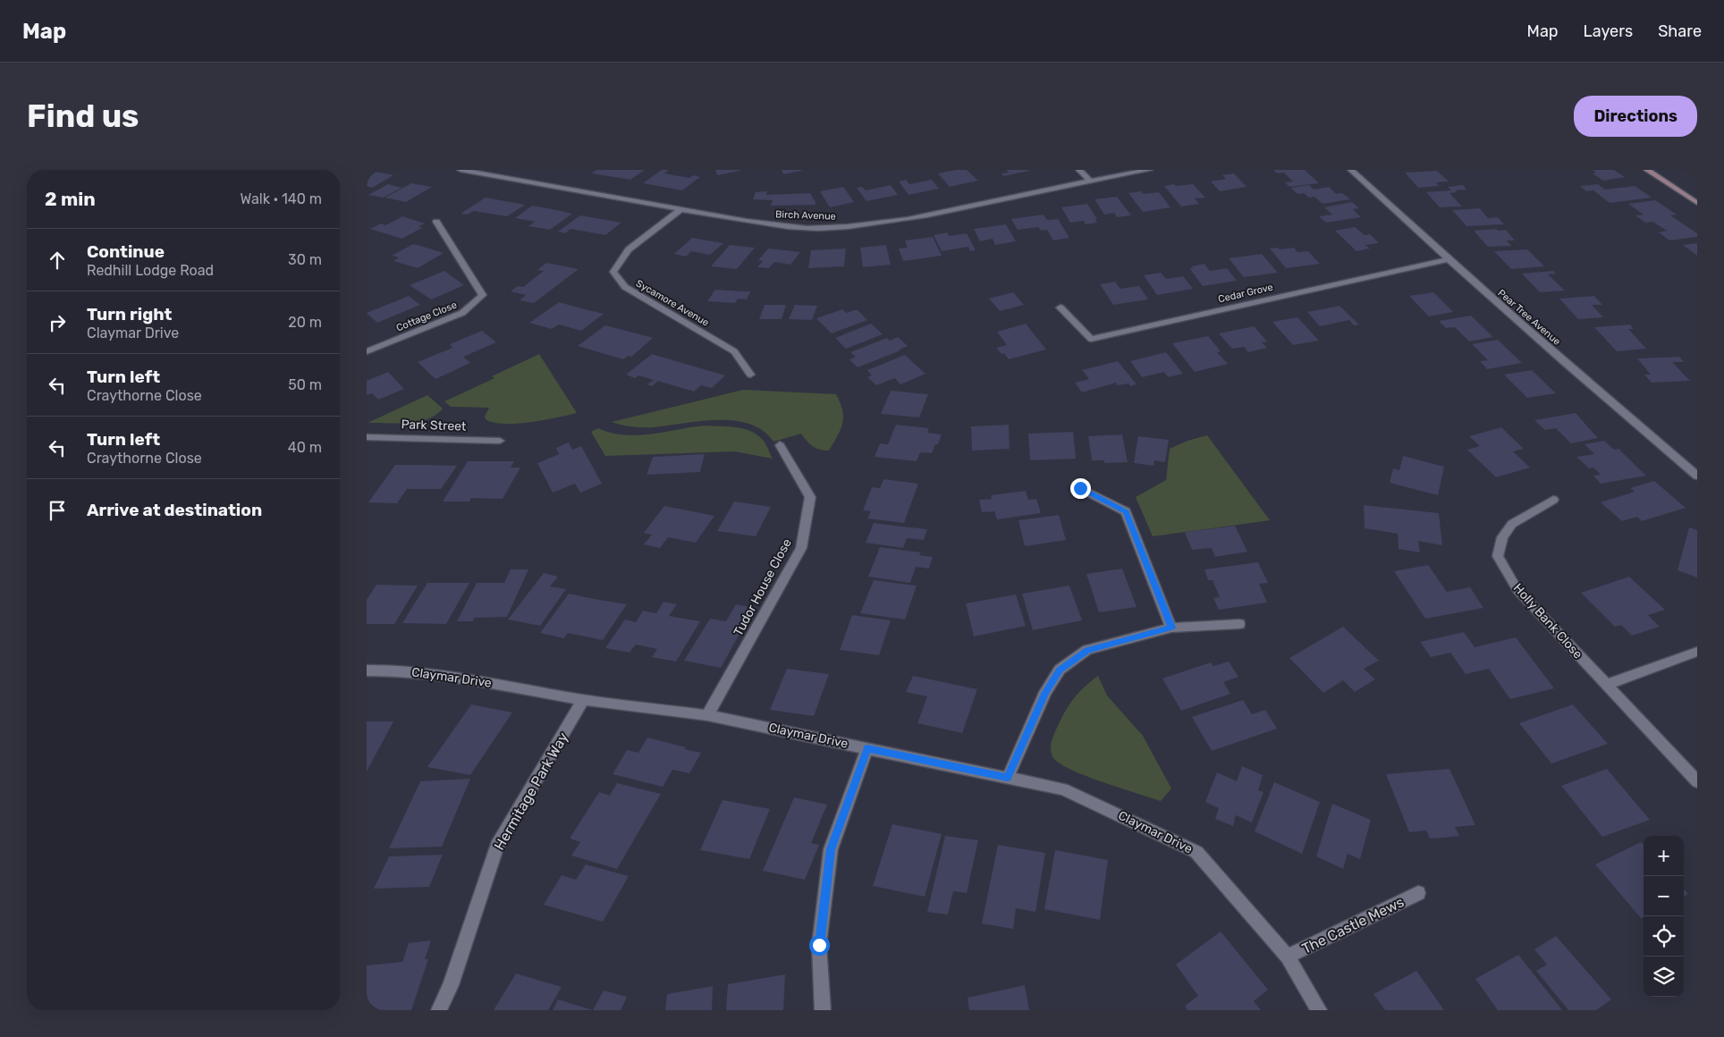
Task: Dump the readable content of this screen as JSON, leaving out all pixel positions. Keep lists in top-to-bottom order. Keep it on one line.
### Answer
{"streets":{"street":["Birch Avenue","Cedar Grove","Sycamore Avenue","Cottage Close","Pear Tree Avenue","Park Street","Tudor House Close","Holly Bank Close","Claymar Drive","Hermitage Park Way","The Castle Mews"]},"crossings":[["Birch Avenue","Sycamore Avenue"],["Cedar Grove","Pear Tree Avenue"],["Tudor House Close","Claymar Drive"],["Claymar Drive","Hermitage Park Way"],["Claymar Drive","The Castle Mews"]],"page":{"header":"Map","nav":["Map","Layers","Share"],"buttons":"Directions","title":"Find us","heading":["2 min","Walk · 140 m"],"list":[["Continue","Redhill Lodge Road","30 m"],["Turn right","Claymar Drive","20 m"],["Turn left","Craythorne Close","50 m"],["Turn left","Craythorne Close","40 m"],"Arrive at destination"],"map_buttons":["+","−"]}}
